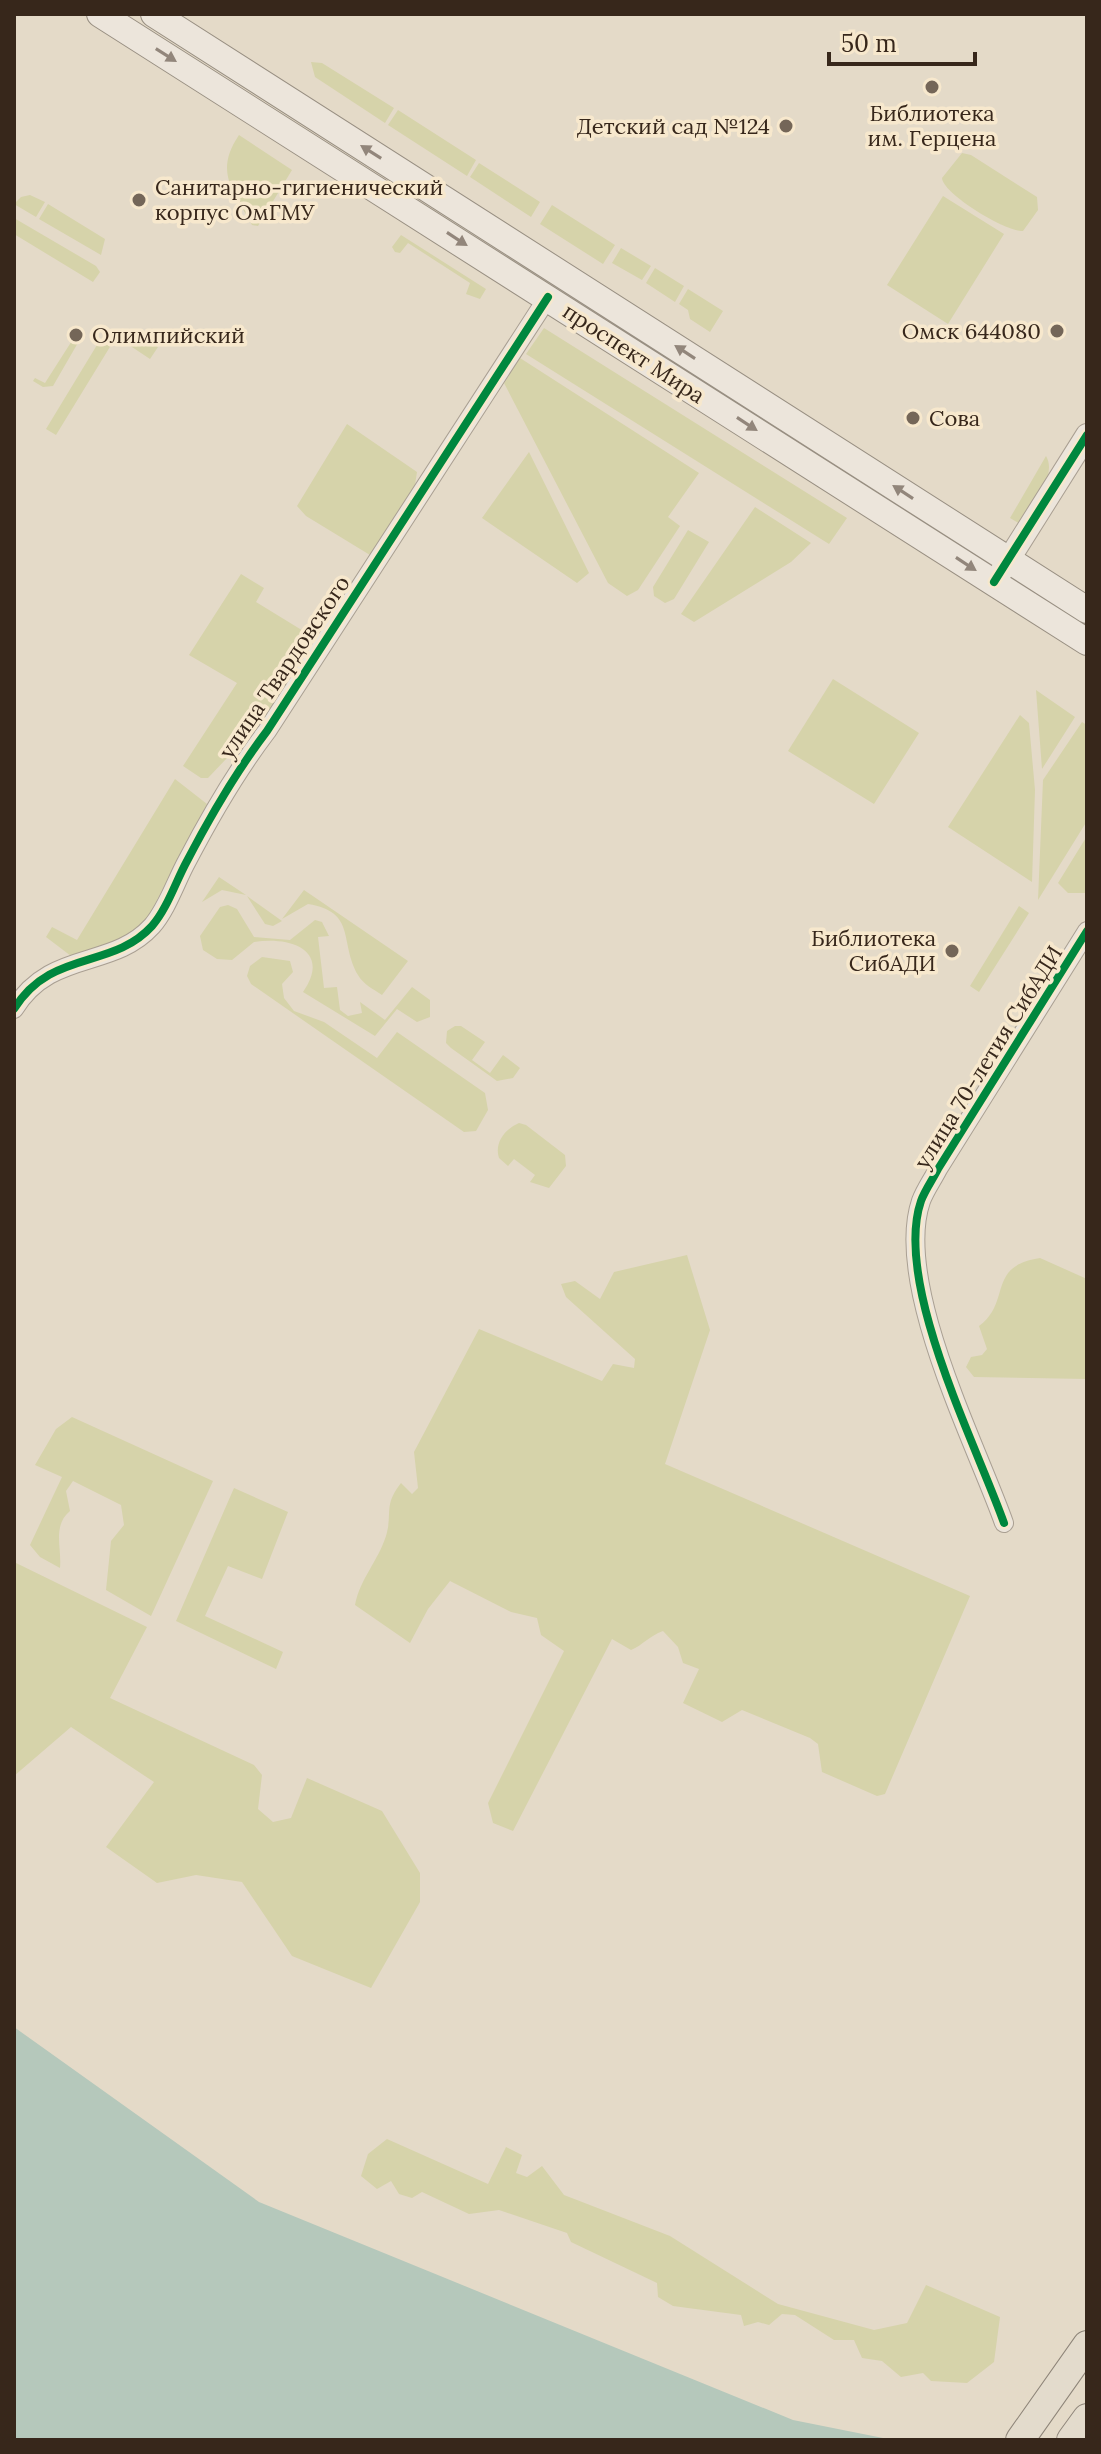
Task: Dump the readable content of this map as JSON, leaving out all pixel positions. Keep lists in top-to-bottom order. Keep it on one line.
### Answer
{"streets":{"main road":["проспект Мира"],"street":["улица Твардовского","улица 70-летия СибАДИ"]},"crossings":[["проспект Мира","улица Твардовского"]],"places":["Библиотека им. Герцена","Детский сад №124","Санитарно-гигиенический корпус ОмГМУ","Омск 644080","Олимпийский","Сова","Библиотека СибАДИ"],"scale_bar":"50 m"}
